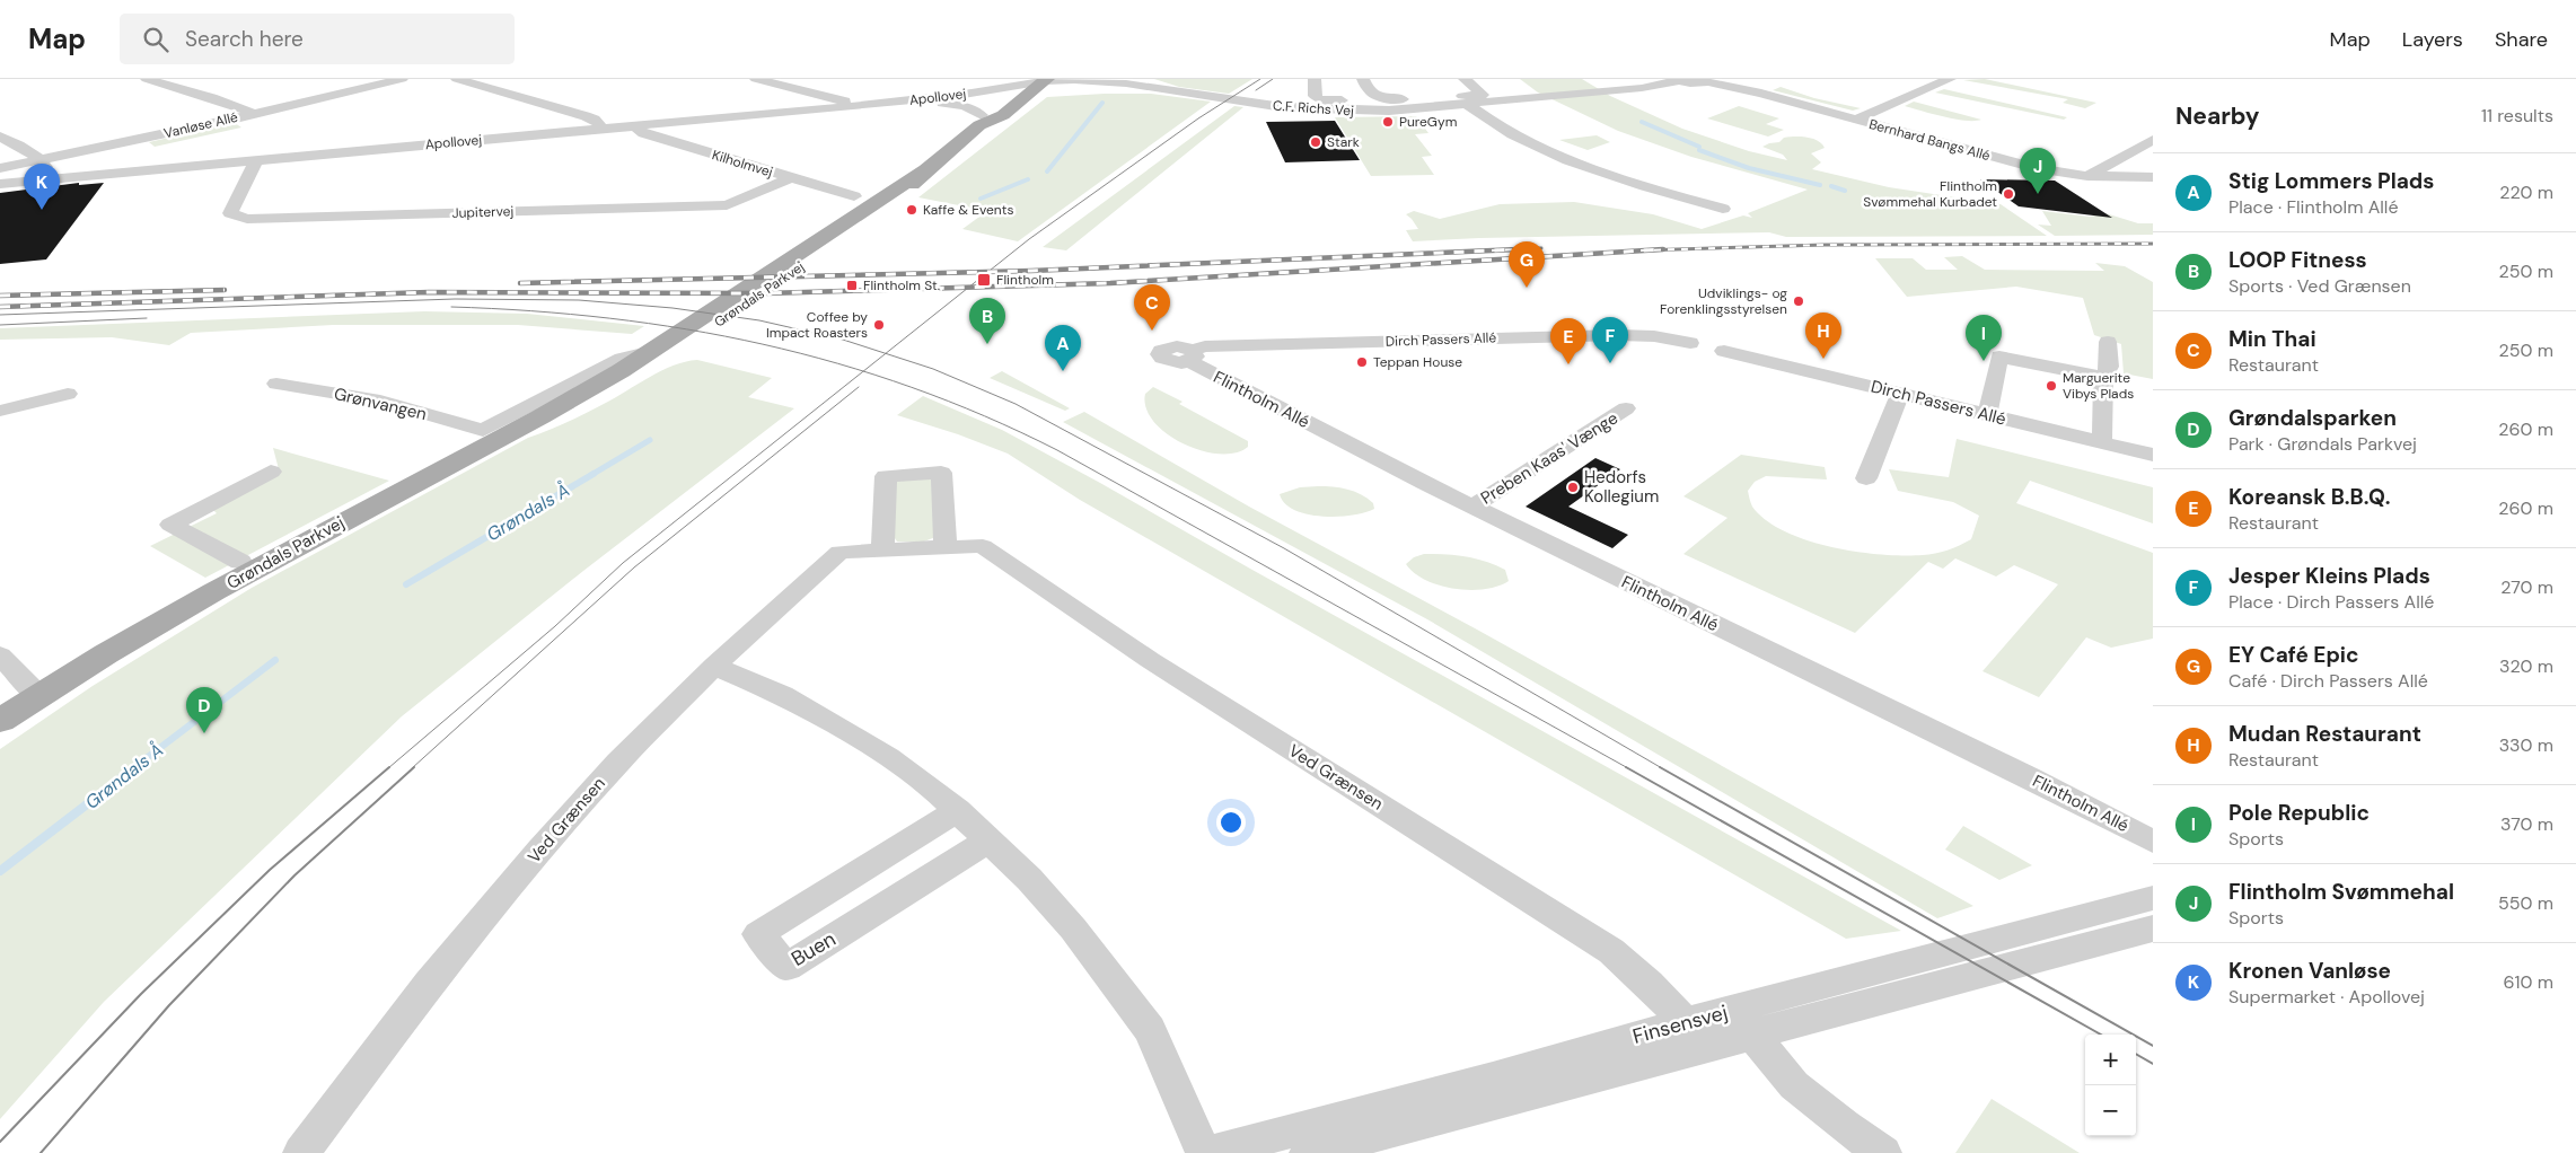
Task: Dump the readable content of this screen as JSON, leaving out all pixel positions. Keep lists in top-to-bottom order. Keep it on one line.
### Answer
{"streets":{"main road":["Grøndals Parkvej"],"street":["Apollovej","C.F. Richs Vej","Vanløse Allé","Bernhard Bangs Allé","Kilholmvej","Jupitervej","Dirch Passers Allé","Flintholm Allé","Grønvangen","Preben Kaas' Vænge","Ved Grænsen","Buen","Finsensvej"]},"crossings":[["Apollovej","C.F. Richs Vej"],["Apollovej","Kilholmvej"],["Apollovej","Jupitervej"],["Apollovej","Grøndals Parkvej"],["C.F. Richs Vej","Bernhard Bangs Allé"],["C.F. Richs Vej","Grøndals Parkvej"],["Kilholmvej","Jupitervej"],["Grøndals Parkvej","Grønvangen"],["Dirch Passers Allé","Flintholm Allé"],["Flintholm Allé","Preben Kaas' Vænge"],["Ved Grænsen","Finsensvej"]],"water":["Grøndals Å"],"places":{"other":["PureGym","Stark","Flintholm Svømmehal Kurbadet","Kaffe & Events","Udviklings- og Forenklingsstyrelsen","Coffee by Impact Roasters","Teppan House","Marguerite Vibys Plads","Hedorfs Kollegium"],"transit":["Flintholm","Flintholm St."]},"page":{"header":"Map","search":"Search here","nav":["Map","Layers","Share"],"heading":["Nearby","11 results"],"pins":["J","K","G","C","B","H","I","F","E","A","D"],"list":[{"mark":"A","name":"Stig Lommers Plads","note":"Place · Flintholm Allé","value":"220 m"},{"mark":"B","name":"LOOP Fitness","note":"Sports · Ved Grænsen","value":"250 m"},{"mark":"C","name":"Min Thai","note":"Restaurant","value":"250 m"},{"mark":"D","name":"Grøndalsparken","note":"Park · Grøndals Parkvej","value":"260 m"},{"mark":"E","name":"Koreansk B.B.Q.","note":"Restaurant","value":"260 m"},{"mark":"F","name":"Jesper Kleins Plads","note":"Place · Dirch Passers Allé","value":"270 m"},{"mark":"G","name":"EY Café Epic","note":"Café · Dirch Passers Allé","value":"320 m"},{"mark":"H","name":"Mudan Restaurant","note":"Restaurant","value":"330 m"},{"mark":"I","name":"Pole Republic","note":"Sports","value":"370 m"},{"mark":"J","name":"Flintholm Svømmehal","note":"Sports","value":"550 m"},{"mark":"K","name":"Kronen Vanløse","note":"Supermarket · Apollovej","value":"610 m"}],"map_buttons":["+","−"]}}
